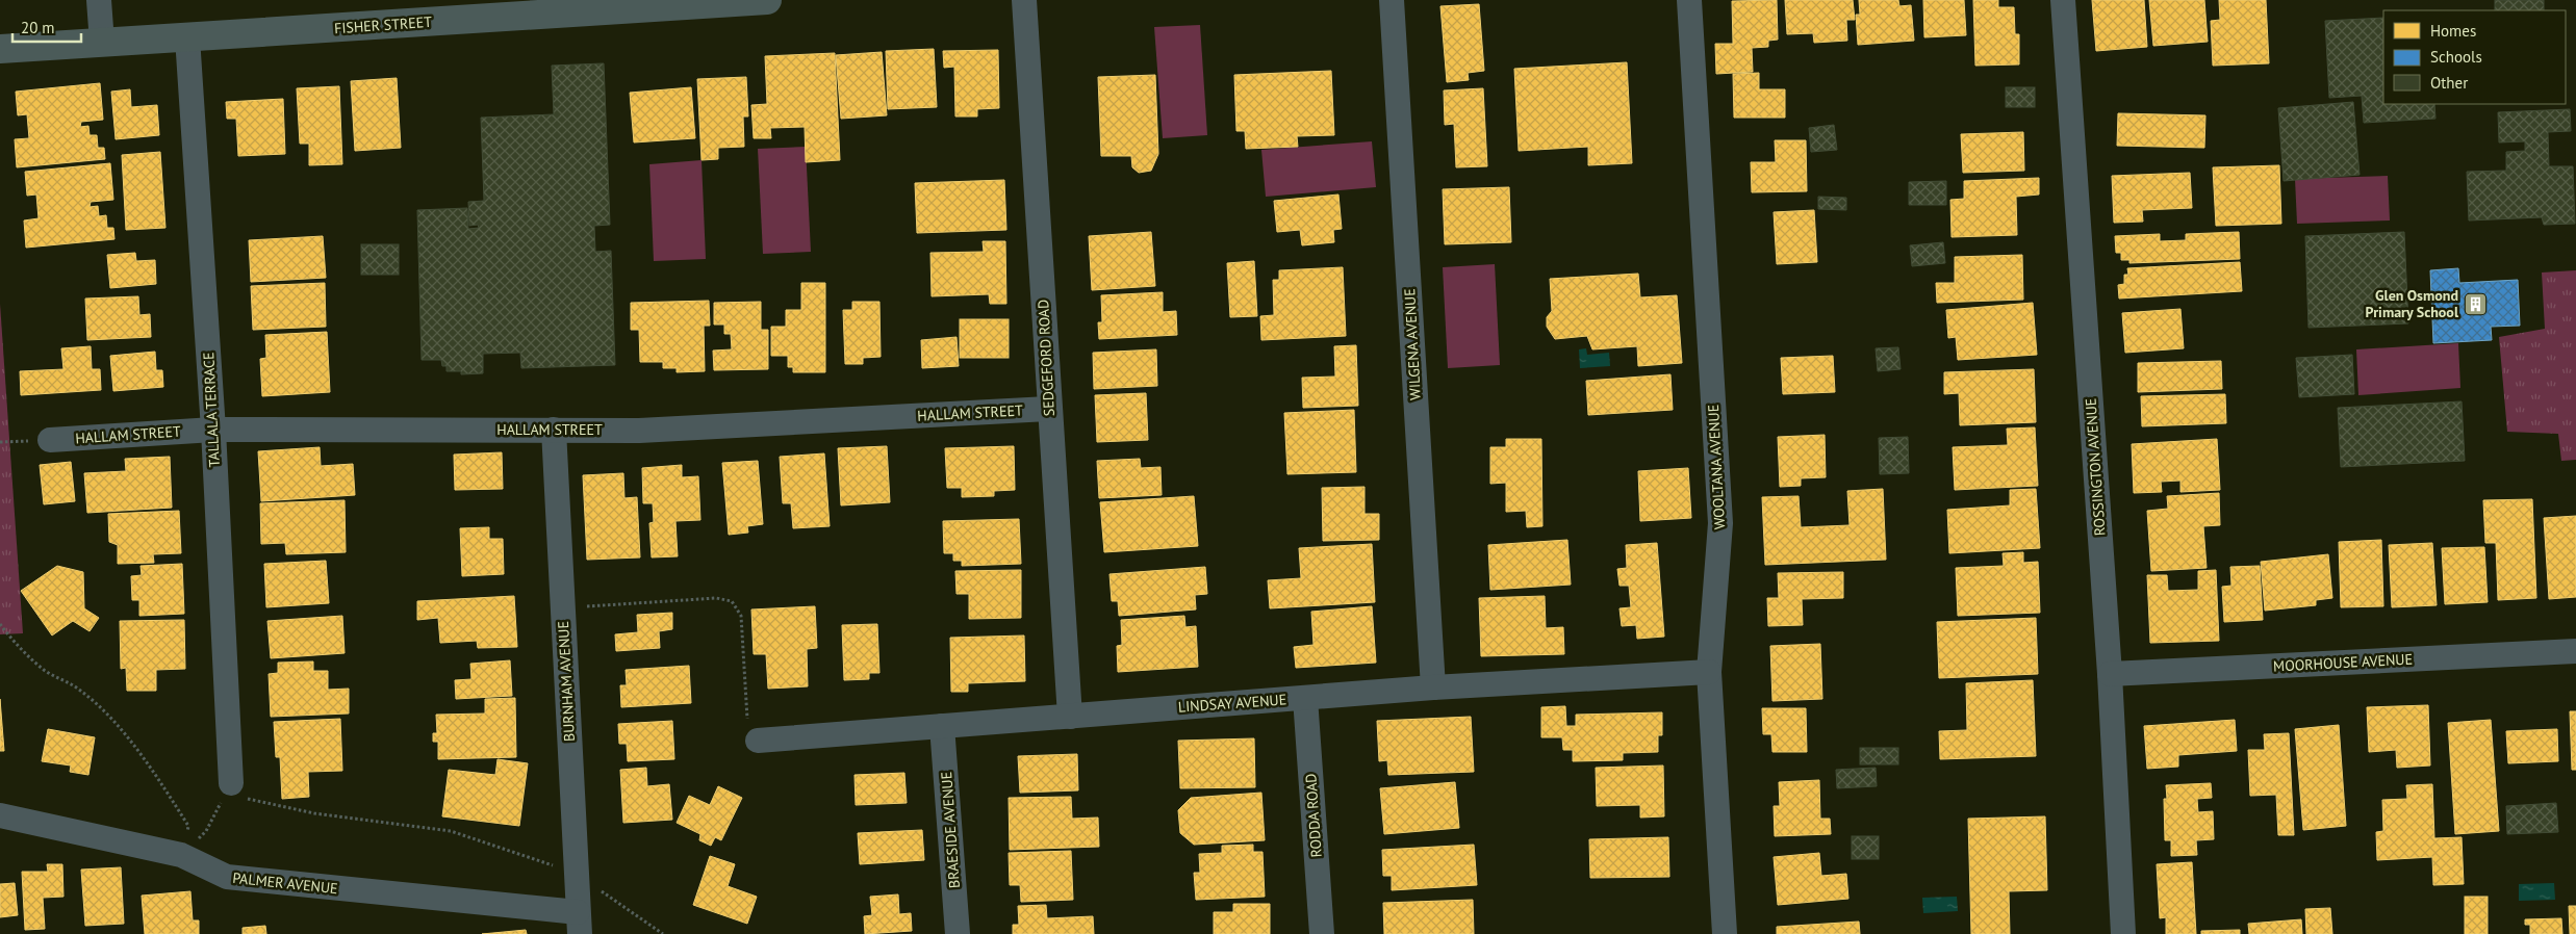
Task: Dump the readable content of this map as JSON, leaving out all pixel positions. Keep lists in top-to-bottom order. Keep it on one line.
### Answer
{"streets":{"street":["FISHER STREET","WILGENA AVENUE","SEDGEFORD ROAD","TALLALA TERRACE","HALLAM STREET","WOOLTANA AVENUE","ROSSINGTON AVENUE","MOORHOUSE AVENUE","BURNHAM AVENUE","LINDSAY AVENUE","RODDA ROAD","BRAESIDE AVENUE","PALMER AVENUE"]},"crossings":[["FISHER STREET","TALLALA TERRACE"],["WILGENA AVENUE","LINDSAY AVENUE"],["SEDGEFORD ROAD","HALLAM STREET"],["SEDGEFORD ROAD","LINDSAY AVENUE"],["TALLALA TERRACE","HALLAM STREET"],["HALLAM STREET","BURNHAM AVENUE"],["WOOLTANA AVENUE","LINDSAY AVENUE"],["ROSSINGTON AVENUE","MOORHOUSE AVENUE"],["BURNHAM AVENUE","PALMER AVENUE"],["LINDSAY AVENUE","RODDA ROAD"],["LINDSAY AVENUE","BRAESIDE AVENUE"]],"places":{"building":["Glen Osmond Primary School"]},"legend":["Homes","Schools","Other"],"scale_bar":"20 m"}
